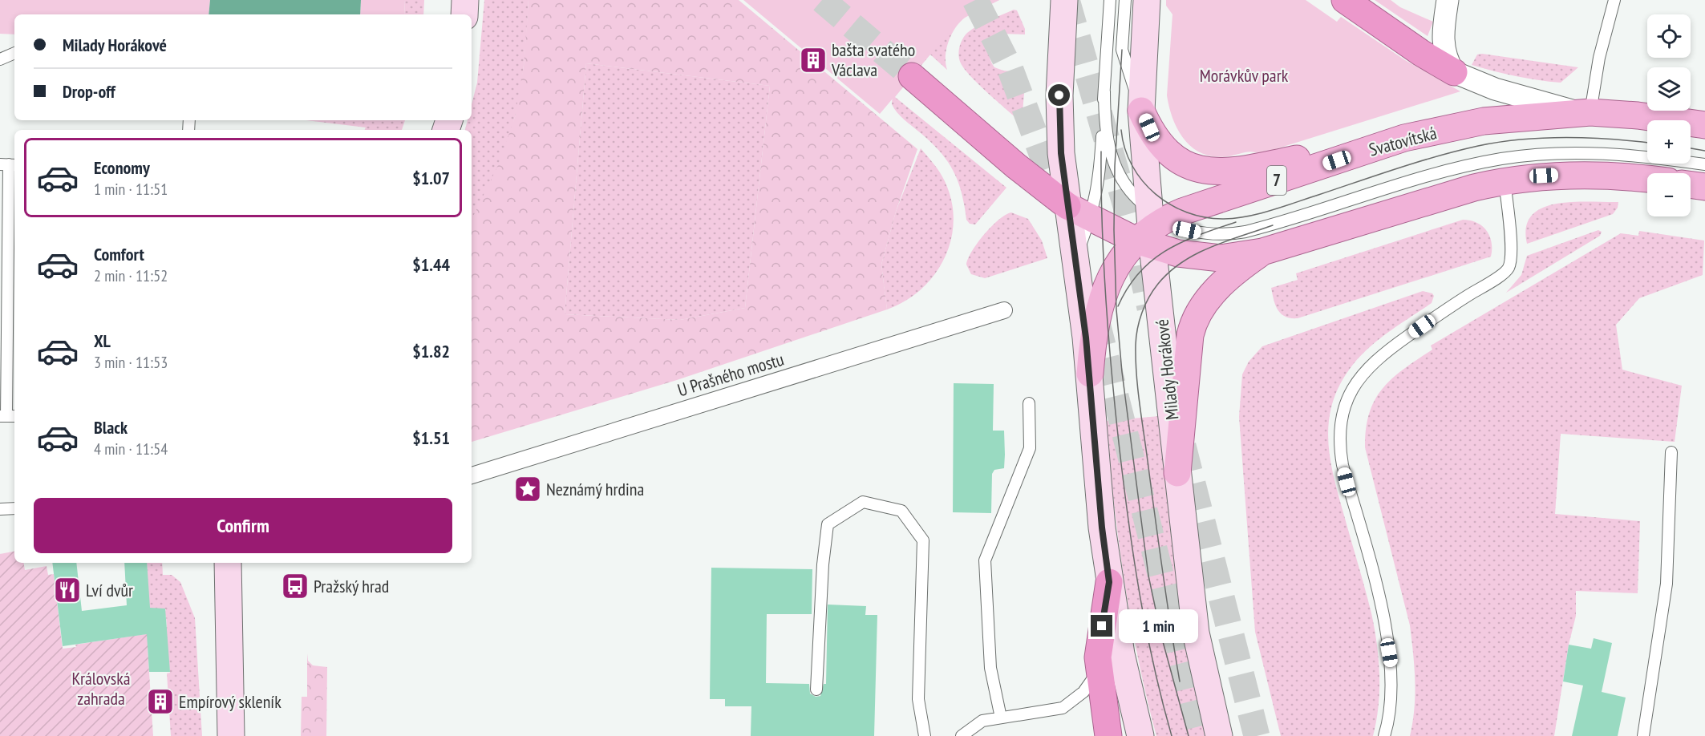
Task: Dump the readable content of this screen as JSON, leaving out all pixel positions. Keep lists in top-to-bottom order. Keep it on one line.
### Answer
{"streets":{"main road":["Svatovítská","7","Milady Horákové"],"street":["U Prašného mostu"]},"crossings":[["Svatovítská","Milady Horákové"]],"parks":["Morávkův park","Královská zahrada"],"places":{"building":["bašta svatého Václava","Empírový skleník"],"place":["Neznámý hrdina"],"bus stop":["Pražský hrad"],"restaurant":["Lví dvůr"]},"page":{"map_buttons":["+","−"],"banner":["Milady Horákové","Drop-off"],"list":[{"name":"Economy","note":"1 min · 11:51","value":"$1.07"},{"name":"Comfort","note":"2 min · 11:52","value":"$1.44"},{"name":"XL","note":"3 min · 11:53","value":"$1.82"},{"name":"Black","note":"4 min · 11:54","value":"$1.51"}],"buttons":"Confirm","bubble":"1 min"}}
